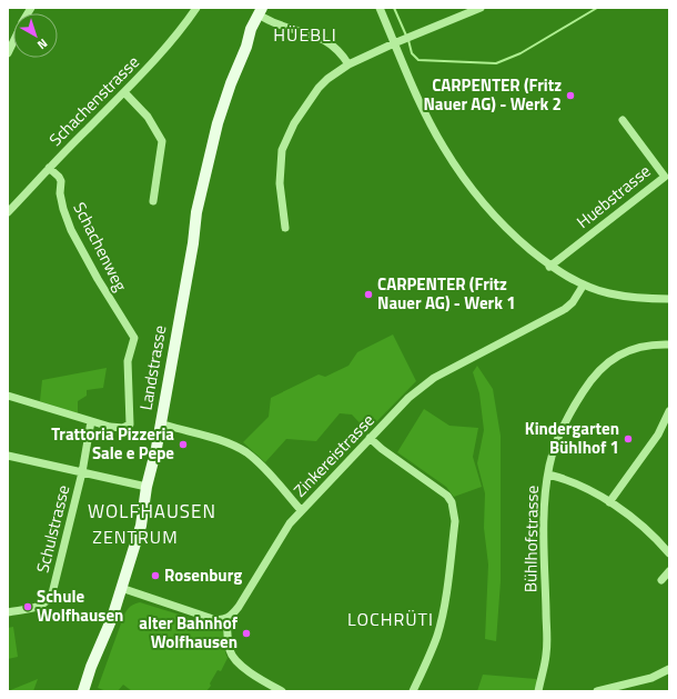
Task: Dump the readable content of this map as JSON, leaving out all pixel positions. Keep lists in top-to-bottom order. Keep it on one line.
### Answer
{"streets":{"main road":["Landstrasse"],"street":["Schachenstrasse","Huebstrasse","Schachenweg","Zinkereistrasse","Schulstrasse","Bühlhofstrasse"]},"crossings":[["Schachenstrasse","Schachenweg"],["Schachenweg","Schulstrasse"]],"districts":["HÜEBLI","WOLFHAUSEN","ZENTRUM","LOCHRÜTI"],"places":["CARPENTER (Fritz Nauer AG) - Werk 2","CARPENTER (Fritz Nauer AG) - Werk 1","Kindergarten Bühlhof 1","Trattoria Pizzeria Sale e Pepe","Rosenburg","Schule Wolfhausen","alter Bahnhof Wolfhausen"],"north":"bottom right"}
